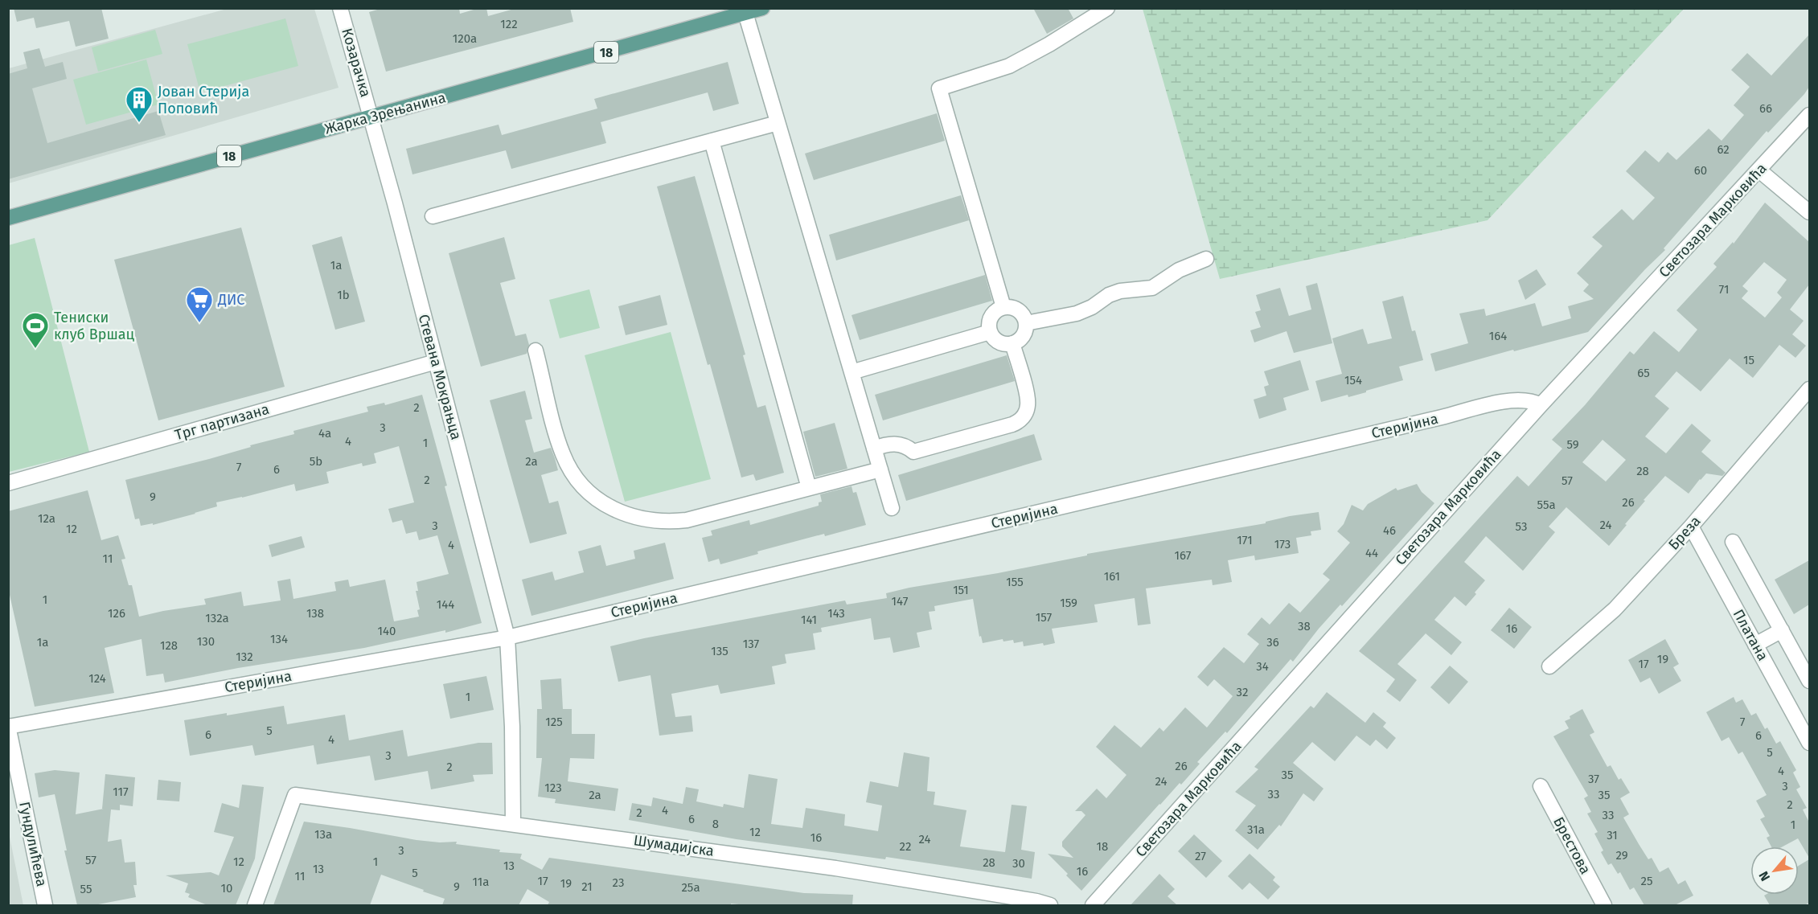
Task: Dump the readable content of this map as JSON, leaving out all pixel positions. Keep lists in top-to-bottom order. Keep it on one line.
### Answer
{"streets":{"main road":["18","Жарка Зрењанина"],"street":["Козарачка","Светозара Марковића","Стевана Мокрањца","Трг партизана","Стеријина","Бреза","Платана","Гундулићева","Шумадијска","Брестова"]},"crossings":[["Козарачка","Жарка Зрењанина"],["Козарачка","Стевана Мокрањца"],["Жарка Зрењанина","Стевана Мокрањца"],["Светозара Марковића","Стеријина"],["Стевана Мокрањца","Трг партизана"],["Стевана Мокрањца","Стеријина"],["Стеријина","Гундулићева"],["Бреза","Платана"]],"places":{"building":["Јован Стерија Поповић"],"supermarket":["ДИС"],"sports":["Тениски клуб Вршац"]},"house_numbers":["122","120a","66","62","60","1a","71","1b","164","15","65","154","2","3","4a","4","1","59","5b","2a","7","6","28","2","57","9","26","55a","12a","24","3","53","12","46","171","173","4","44","167","11","161","155","151","1","147","159","144","126","138","143","157","132a","141","38","16","140","134","130","1a","36","137","128","135","132","19","17","34","124","32","1","125","7","5","6","6","4","5","3","26","2","4","35","37","24","3","123","117","33","2a","35","2","4","2","33","6","8","1","31a","12","13a","31","16","24","22","18","3","29","27","57","12","1","28","30","13","13","16","5","11","17","25","11a","23","19","9","21","25a","10","55"],"north":"bottom left"}
